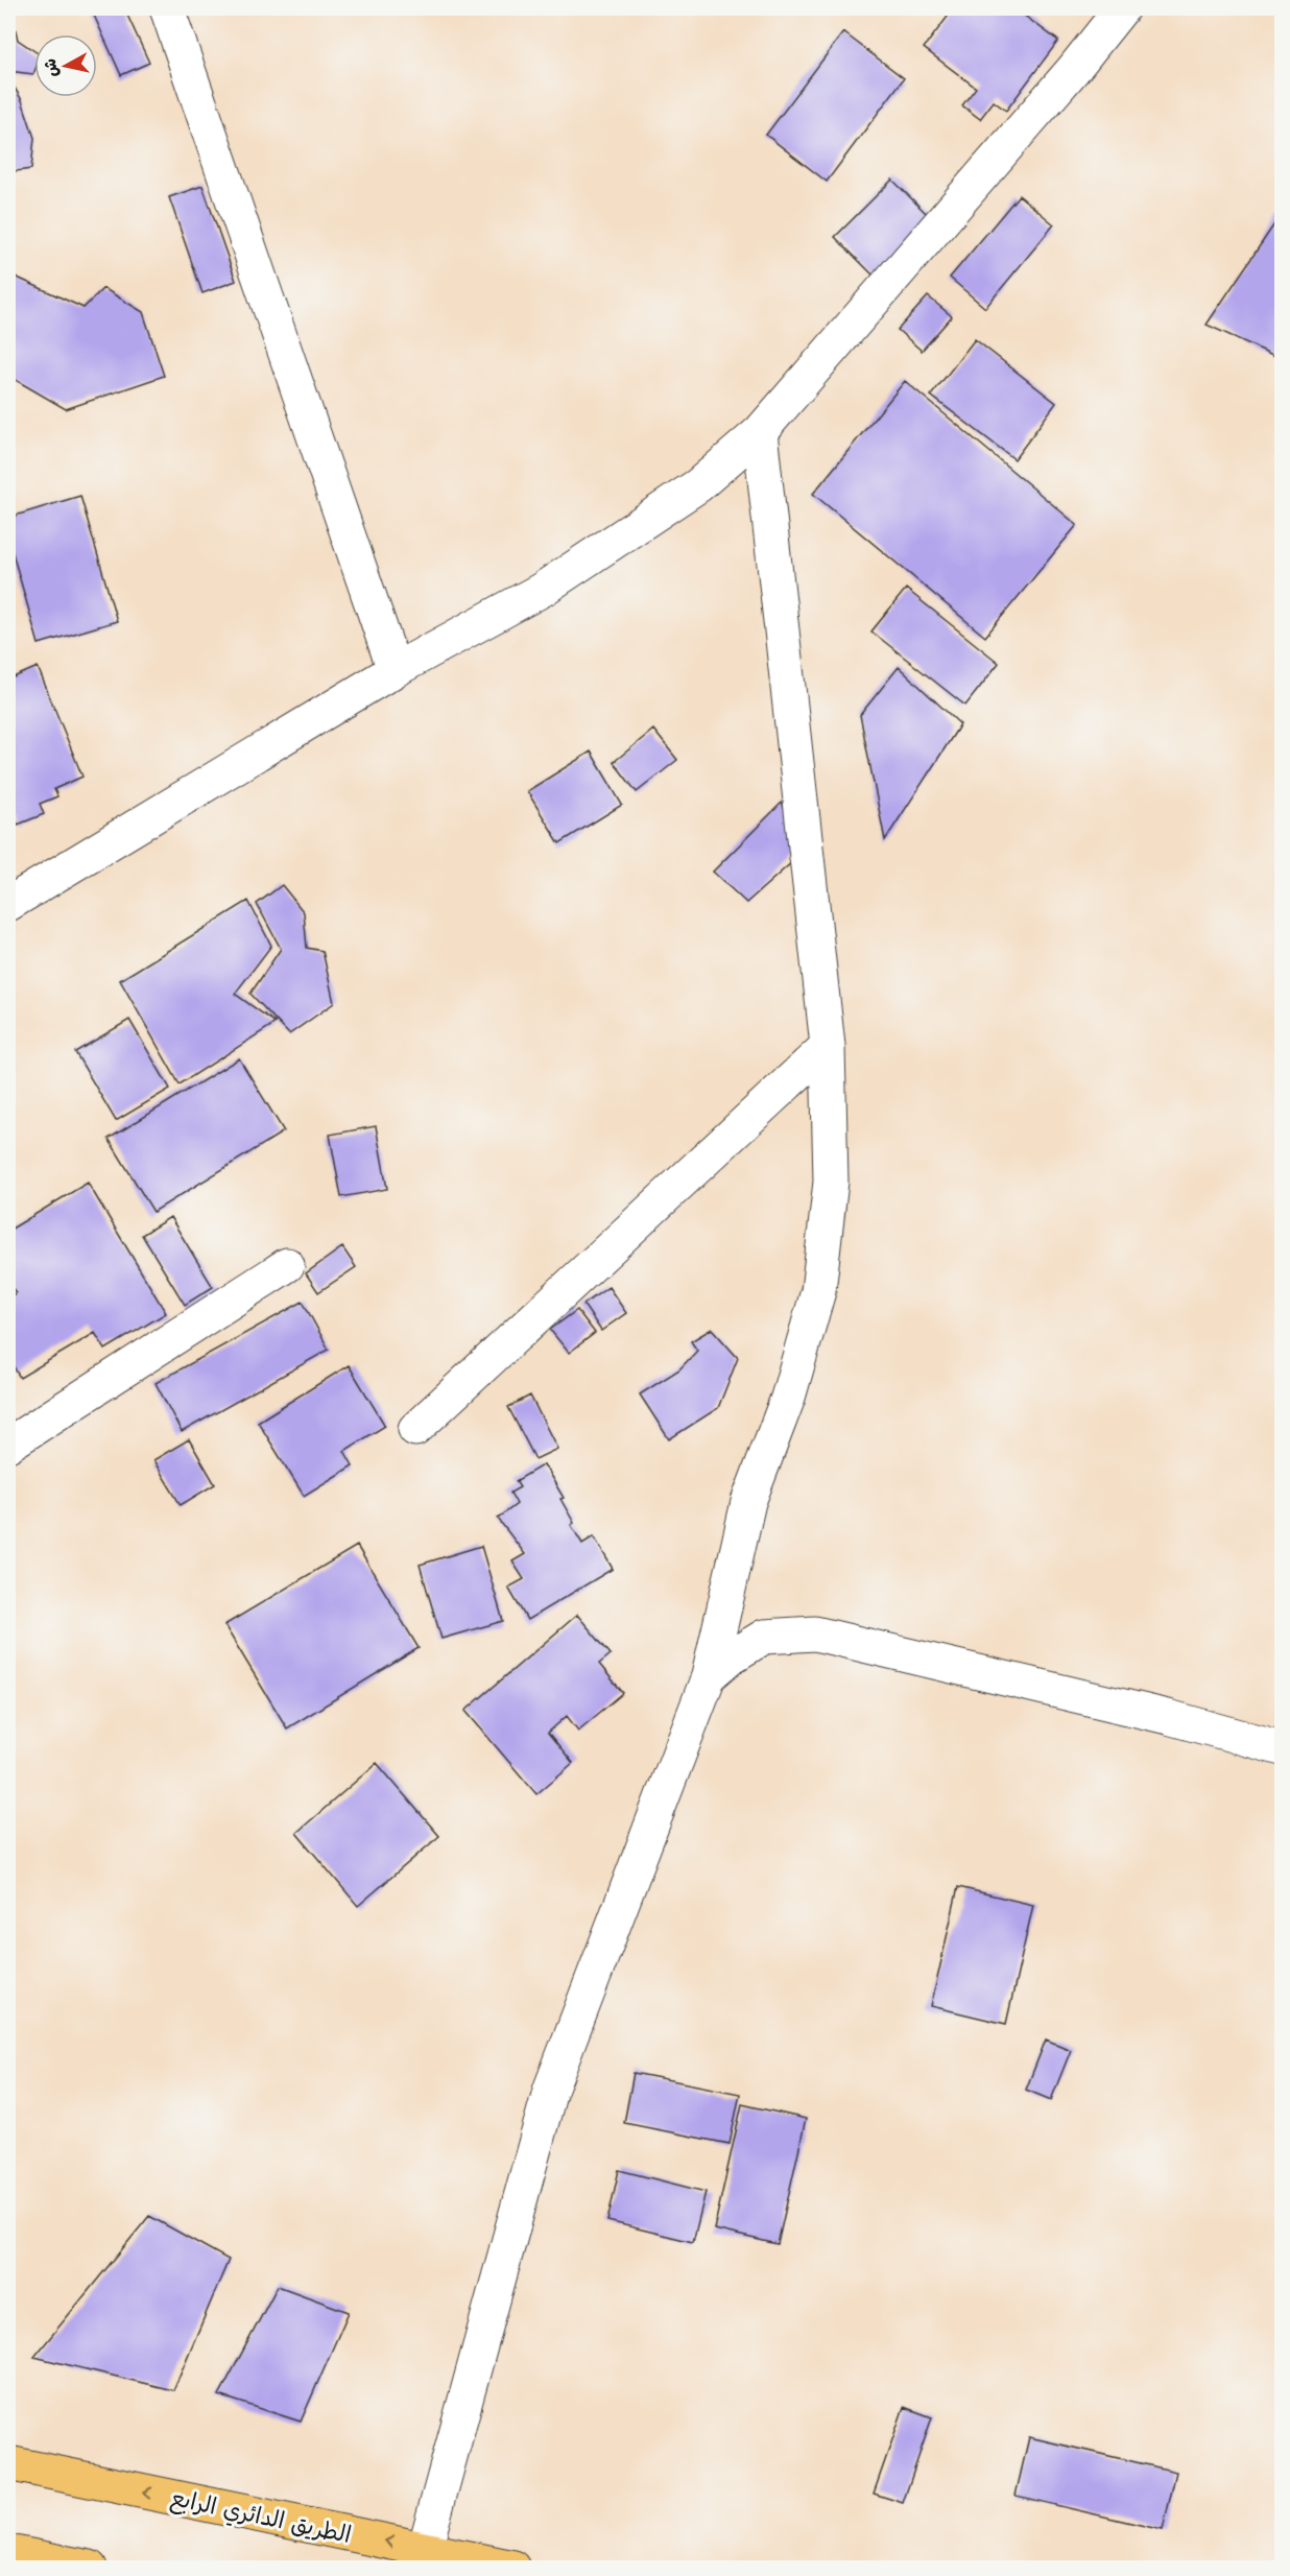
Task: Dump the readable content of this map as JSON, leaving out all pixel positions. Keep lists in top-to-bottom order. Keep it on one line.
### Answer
{"streets":{"main road":["الطريق الدائري الرابع"]},"one_way":["الطريق الدائري الرابع"],"north":"left"}
